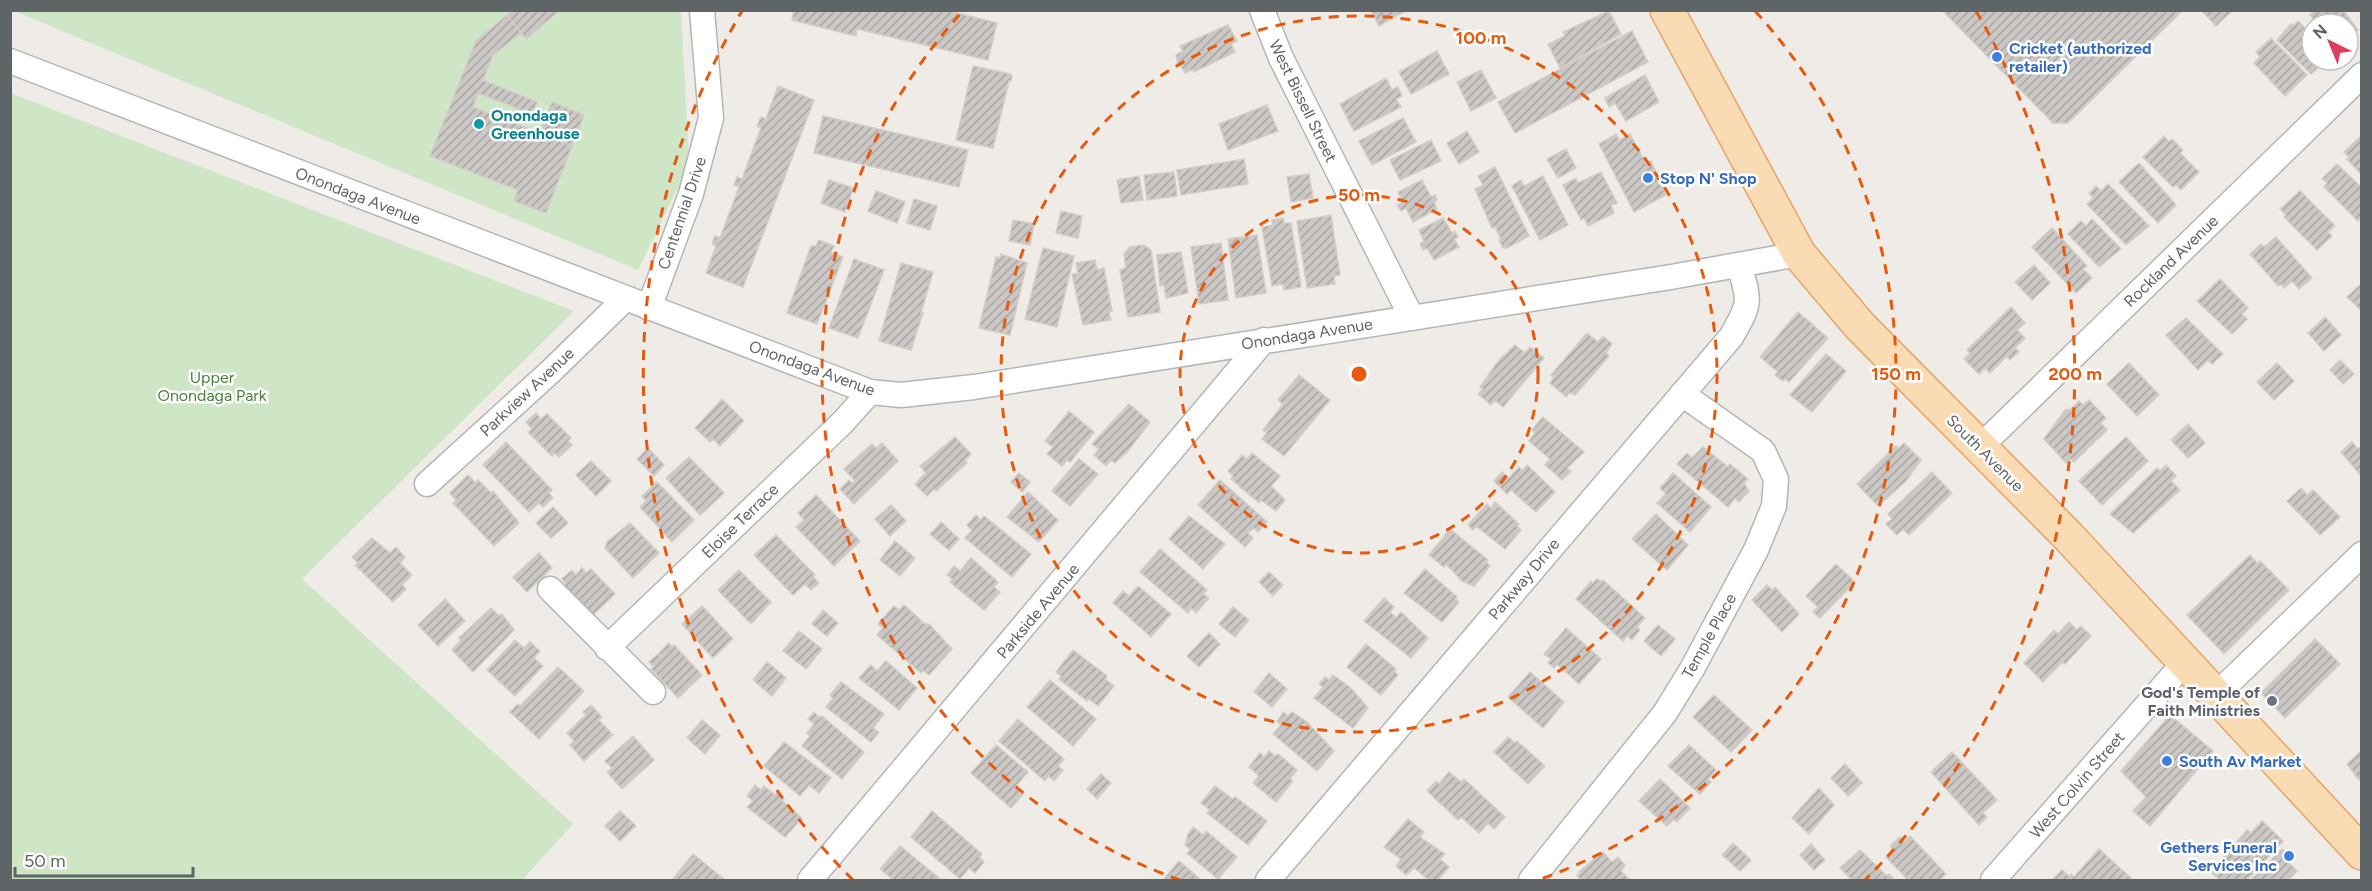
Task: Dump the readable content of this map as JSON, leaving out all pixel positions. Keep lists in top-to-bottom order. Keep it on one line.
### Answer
{"streets":{"main road":["South Avenue"],"street":["West Bissell Street","Onondaga Avenue","Centennial Drive","Rockland Avenue","Parkview Avenue","Eloise Terrace","Parkway Drive","Parkside Avenue","Temple Place","West Colvin Street"]},"crossings":[["West Bissell Street","Onondaga Avenue"],["Onondaga Avenue","Centennial Drive"],["Onondaga Avenue","Parkview Avenue"],["Onondaga Avenue","South Avenue"],["Onondaga Avenue","Eloise Terrace"],["Onondaga Avenue","Parkway Drive"],["Onondaga Avenue","Parkside Avenue"],["Rockland Avenue","South Avenue"],["South Avenue","West Colvin Street"],["Parkway Drive","Temple Place"]],"parks":["Upper Onondaga Park"],"places":["Cricket (authorized retailer)","Onondaga Greenhouse","Stop N' Shop","God's Temple of Faith Ministries","South Av Market","Gethers Funeral Services Inc"],"scale_bar":"50 m","north":"top left","rings":["100 m","50 m","150 m","200 m"]}
